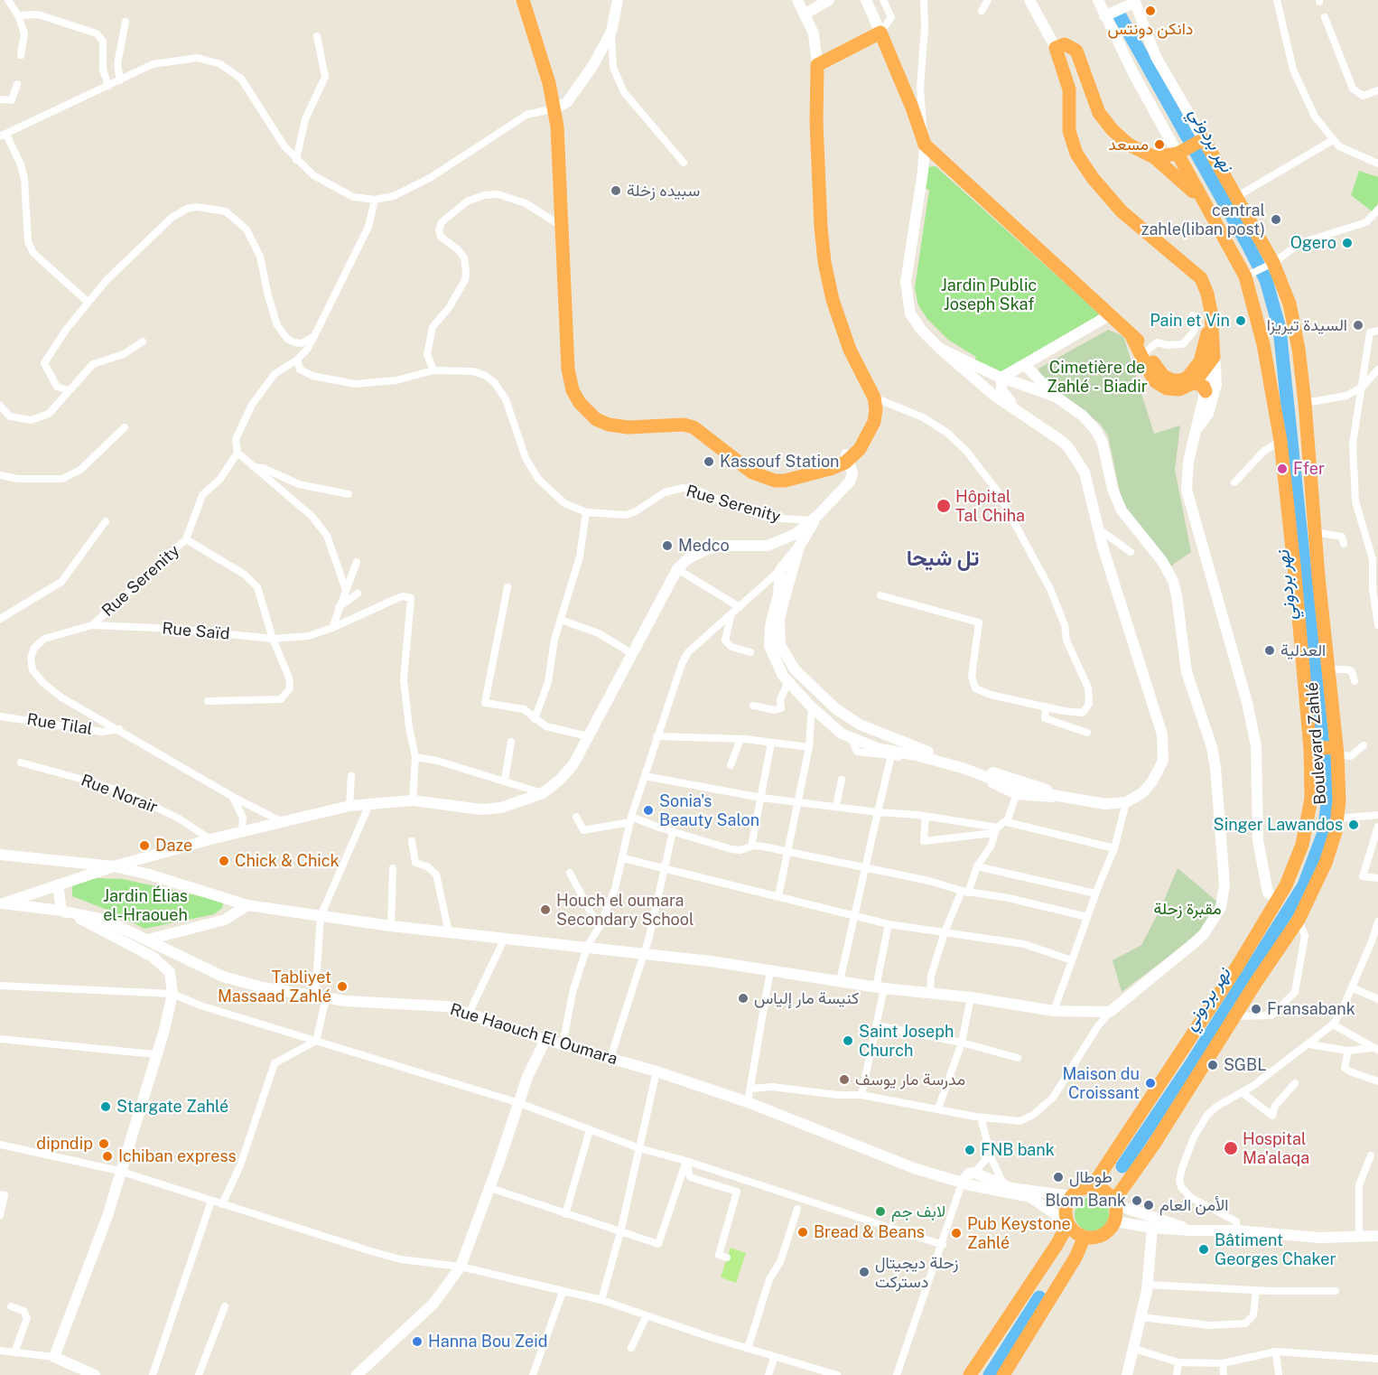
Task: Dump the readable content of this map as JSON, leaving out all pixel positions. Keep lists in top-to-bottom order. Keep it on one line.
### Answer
{"streets":{"highway":["Boulevard Zahlé"],"street":["Rue Serenity","Rue Saïd","Rue Tilal","Rue Norair","Rue Haouch El Oumara"]},"crossings":[["Rue Serenity","Rue Saïd"],["Rue Saïd","Rue Tilal"],["Boulevard Zahlé","Rue Haouch El Oumara"]],"districts":["تل شيحا"],"water":["نهر بردوني"],"parks":["Jardin Public Joseph Skaf","Cimetière de Zahlé - Biadir","Jardin Élias el-Hraoueh","مقبرة زحلة"],"places":["دانكن دونتس","مسعد","سبيده زخلة","central zahle(liban post)","Ogero","Pain et Vin","السيدة تيريزا","Kassouf Station","Ffer","Hôpital Tal Chiha","Medco","العدلية","Sonia's Beauty Salon","Singer Lawandos","Daze","Chick & Chick","Houch el oumara Secondary School","Tabliyet Massaad Zahlé","كنيسة مار إلياس","Fransabank","Saint Joseph Church","SGBL","مدرسة مار يوسف","Maison du Croissant","Stargate Zahlé","dipndip","Hospital Ma'alaqa","FNB bank","Ichiban express","طوطال","Blom Bank","الأمن العام","لابف جم","Bread & Beans","Pub Keystone Zahlé","Bâtiment Georges Chaker","زحلة ديجيتال دستركت","Hanna Bou Zeid"]}
